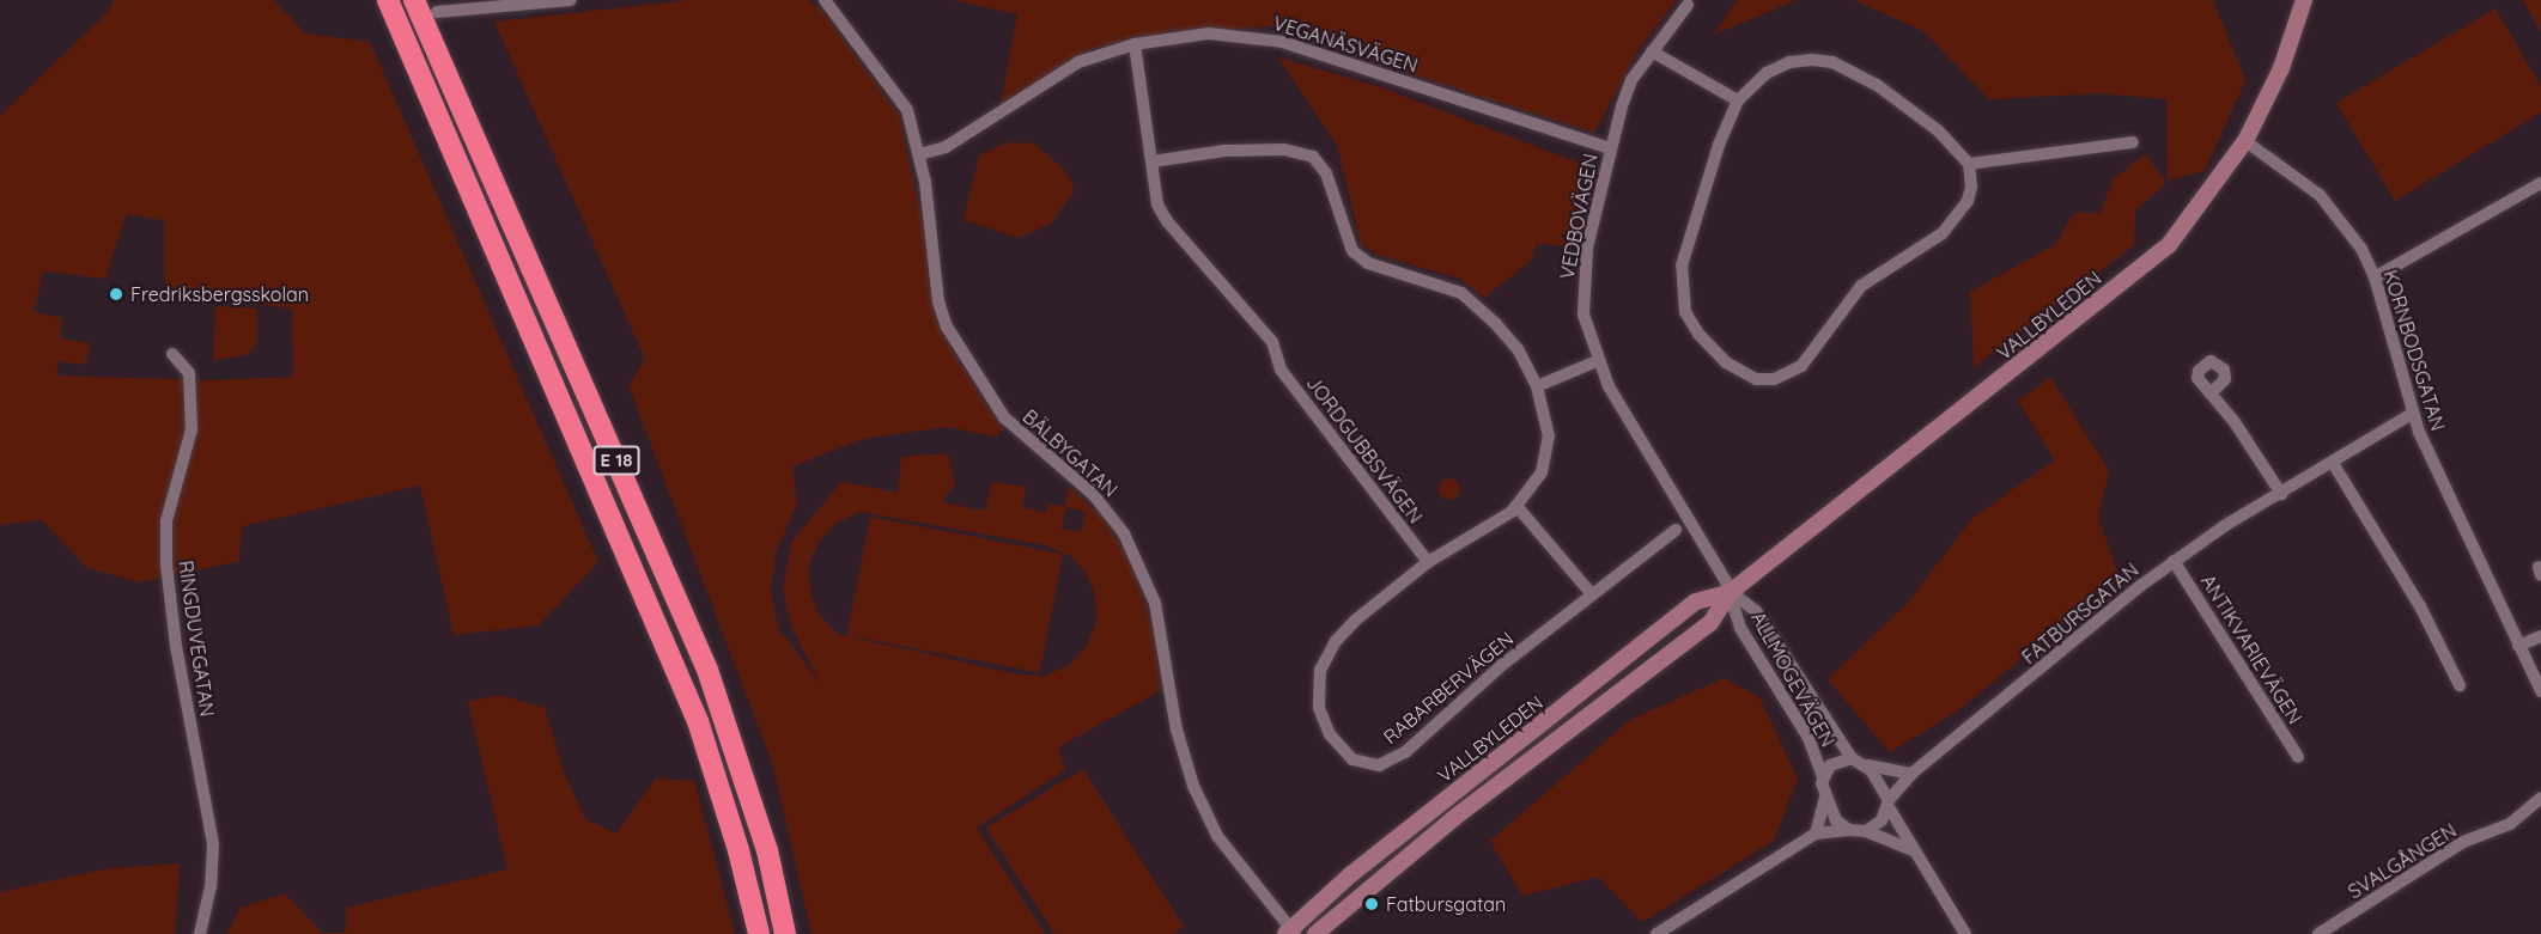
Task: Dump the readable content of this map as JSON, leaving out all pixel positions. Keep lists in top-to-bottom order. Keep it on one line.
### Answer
{"streets":{"highway":["E 18"],"main road":["VALLBYLEDEN"],"street":["VEGANÄSVÄGEN","VEDBOVÄGEN","KORNBODSGATAN","JORDGUBBSVÄGEN","BÄLBYGATAN","FATBURSGATAN","RINGDUVEGATAN","ANTIKVARIEVÄGEN","ALLMOGEVÄGEN","RABARBERVÄGEN","SVALGÅNGEN"]},"crossings":[["VEGANÄSVÄGEN","VEDBOVÄGEN"],["VEGANÄSVÄGEN","JORDGUBBSVÄGEN"],["VEGANÄSVÄGEN","BÄLBYGATAN"],["VEDBOVÄGEN","VALLBYLEDEN"],["VEDBOVÄGEN","ALLMOGEVÄGEN"],["VALLBYLEDEN","KORNBODSGATAN"],["VALLBYLEDEN","BÄLBYGATAN"],["VALLBYLEDEN","ALLMOGEVÄGEN"],["KORNBODSGATAN","FATBURSGATAN"],["JORDGUBBSVÄGEN","RABARBERVÄGEN"],["FATBURSGATAN","ANTIKVARIEVÄGEN"],["FATBURSGATAN","ALLMOGEVÄGEN"]],"places":["Fredriksbergsskolan","Fatbursgatan"]}
